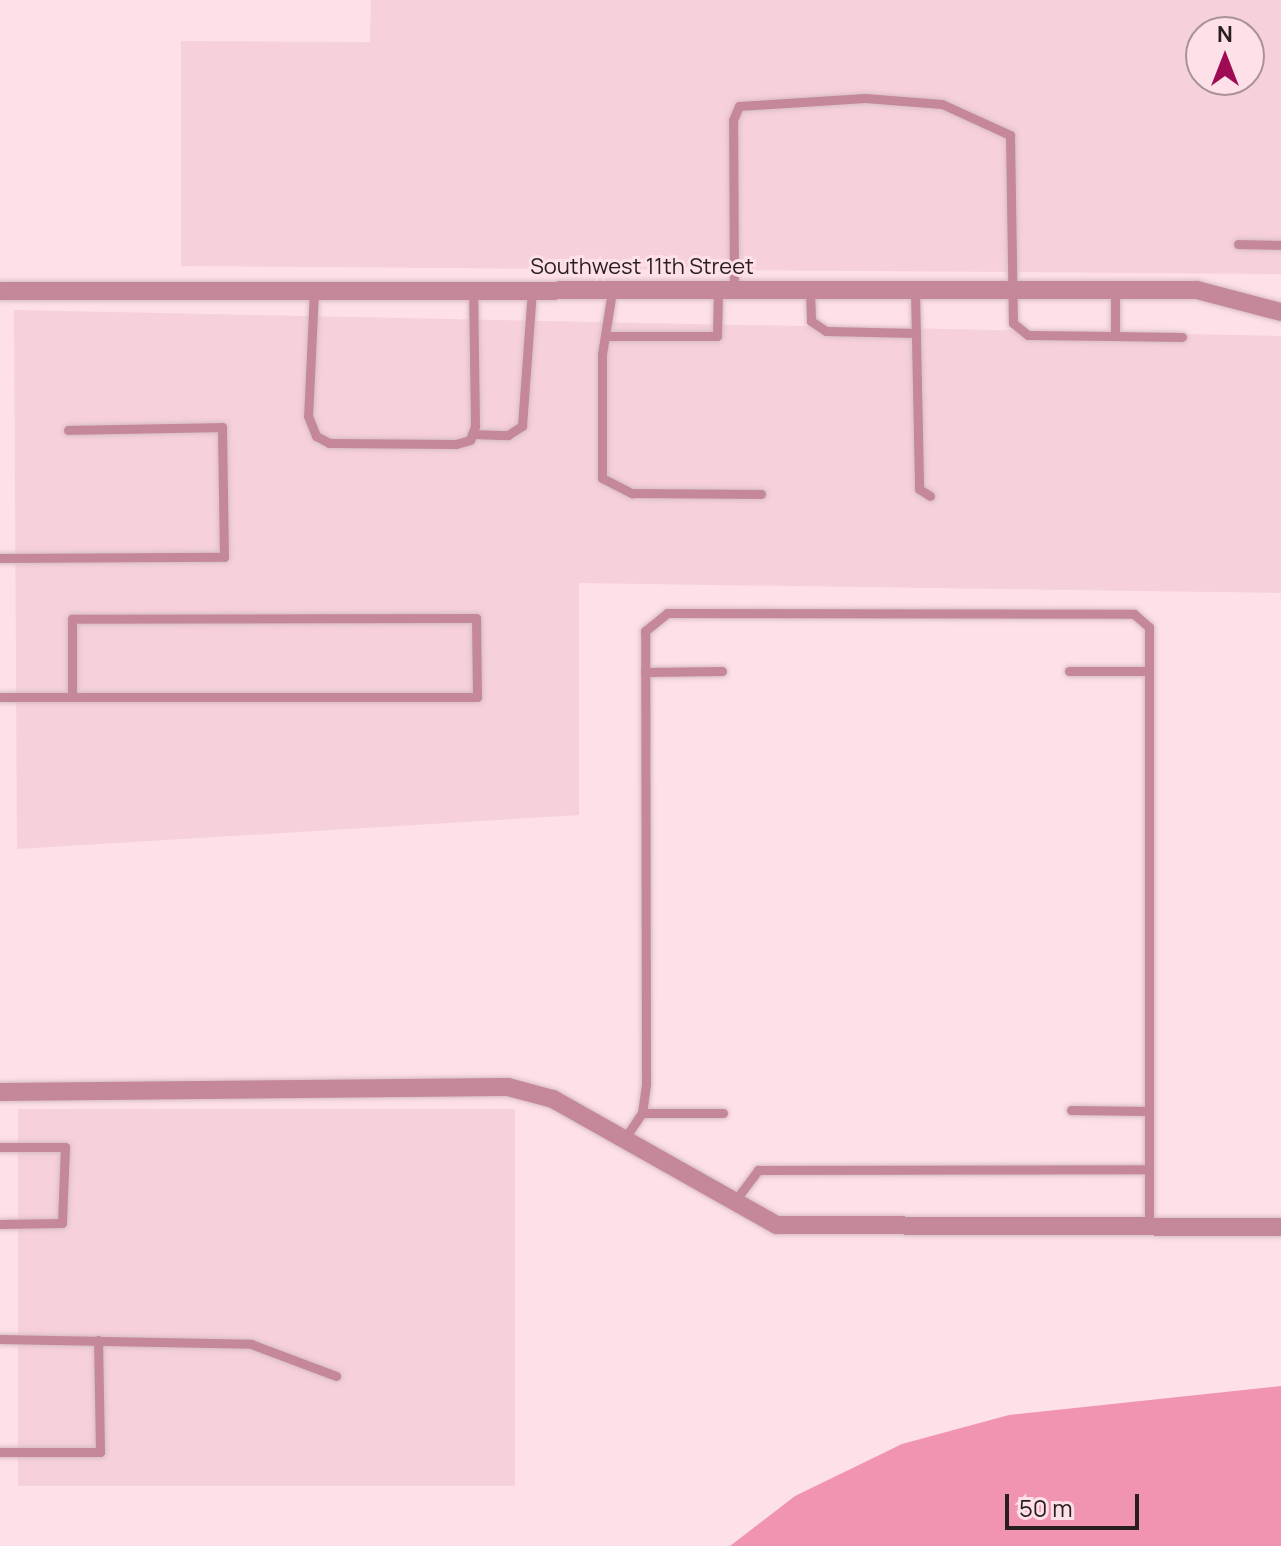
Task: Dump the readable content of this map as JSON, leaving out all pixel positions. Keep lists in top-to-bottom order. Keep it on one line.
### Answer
{"streets":{"street":["Southwest 11th Street"]},"scale_bar":"50 m","north":"top"}
